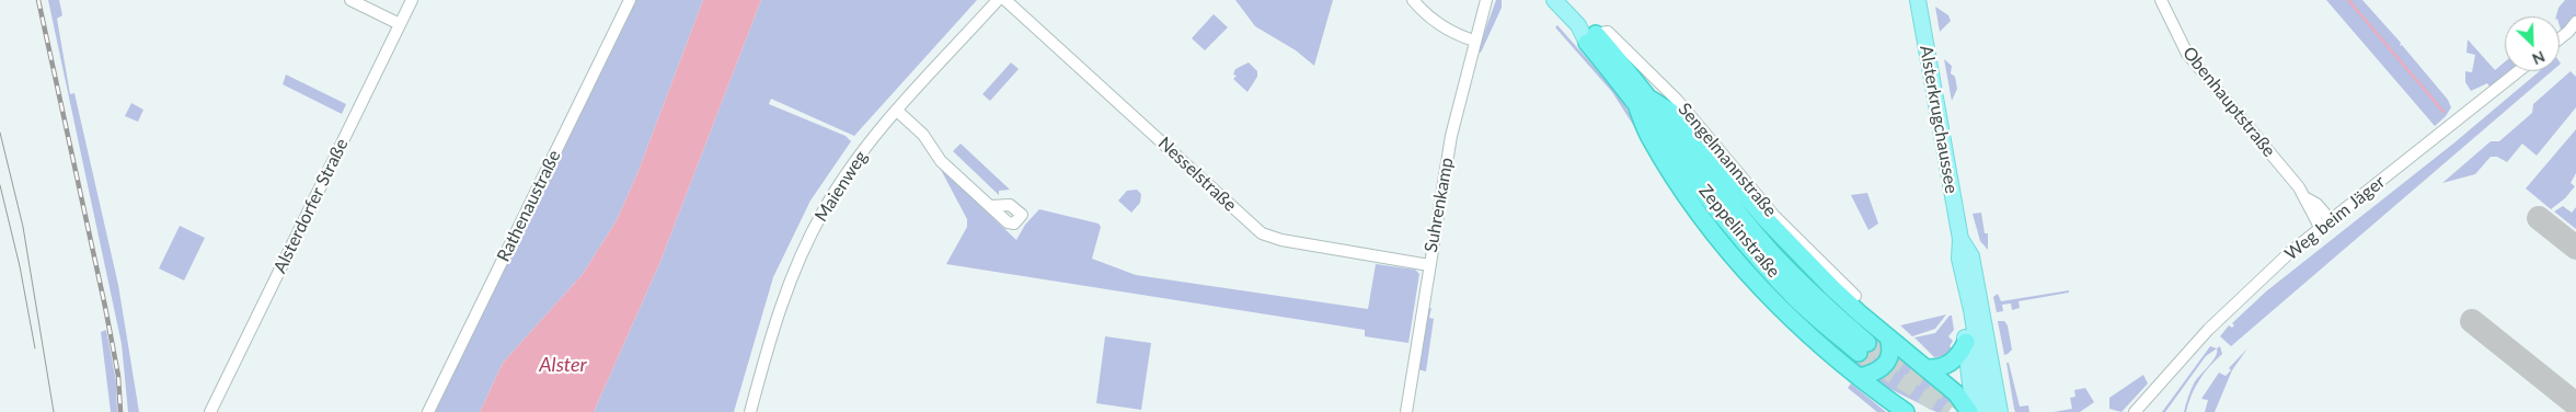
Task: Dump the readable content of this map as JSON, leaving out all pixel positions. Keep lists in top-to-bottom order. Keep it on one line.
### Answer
{"streets":{"highway":["Sengelmannstraße","Zeppelinstraße"],"main road":["Alsterkrugchaussee"],"street":["Obenhauptstraße","Nesselstraße","Maienweg","Suhrenkamp","Alsterdorfer Straße","Rathenaustraße","Weg beim Jäger"]},"crossings":[["Obenhauptstraße","Weg beim Jäger"],["Sengelmannstraße","Zeppelinstraße"],["Nesselstraße","Suhrenkamp"]],"water":["Alster"],"north":"bottom right"}
